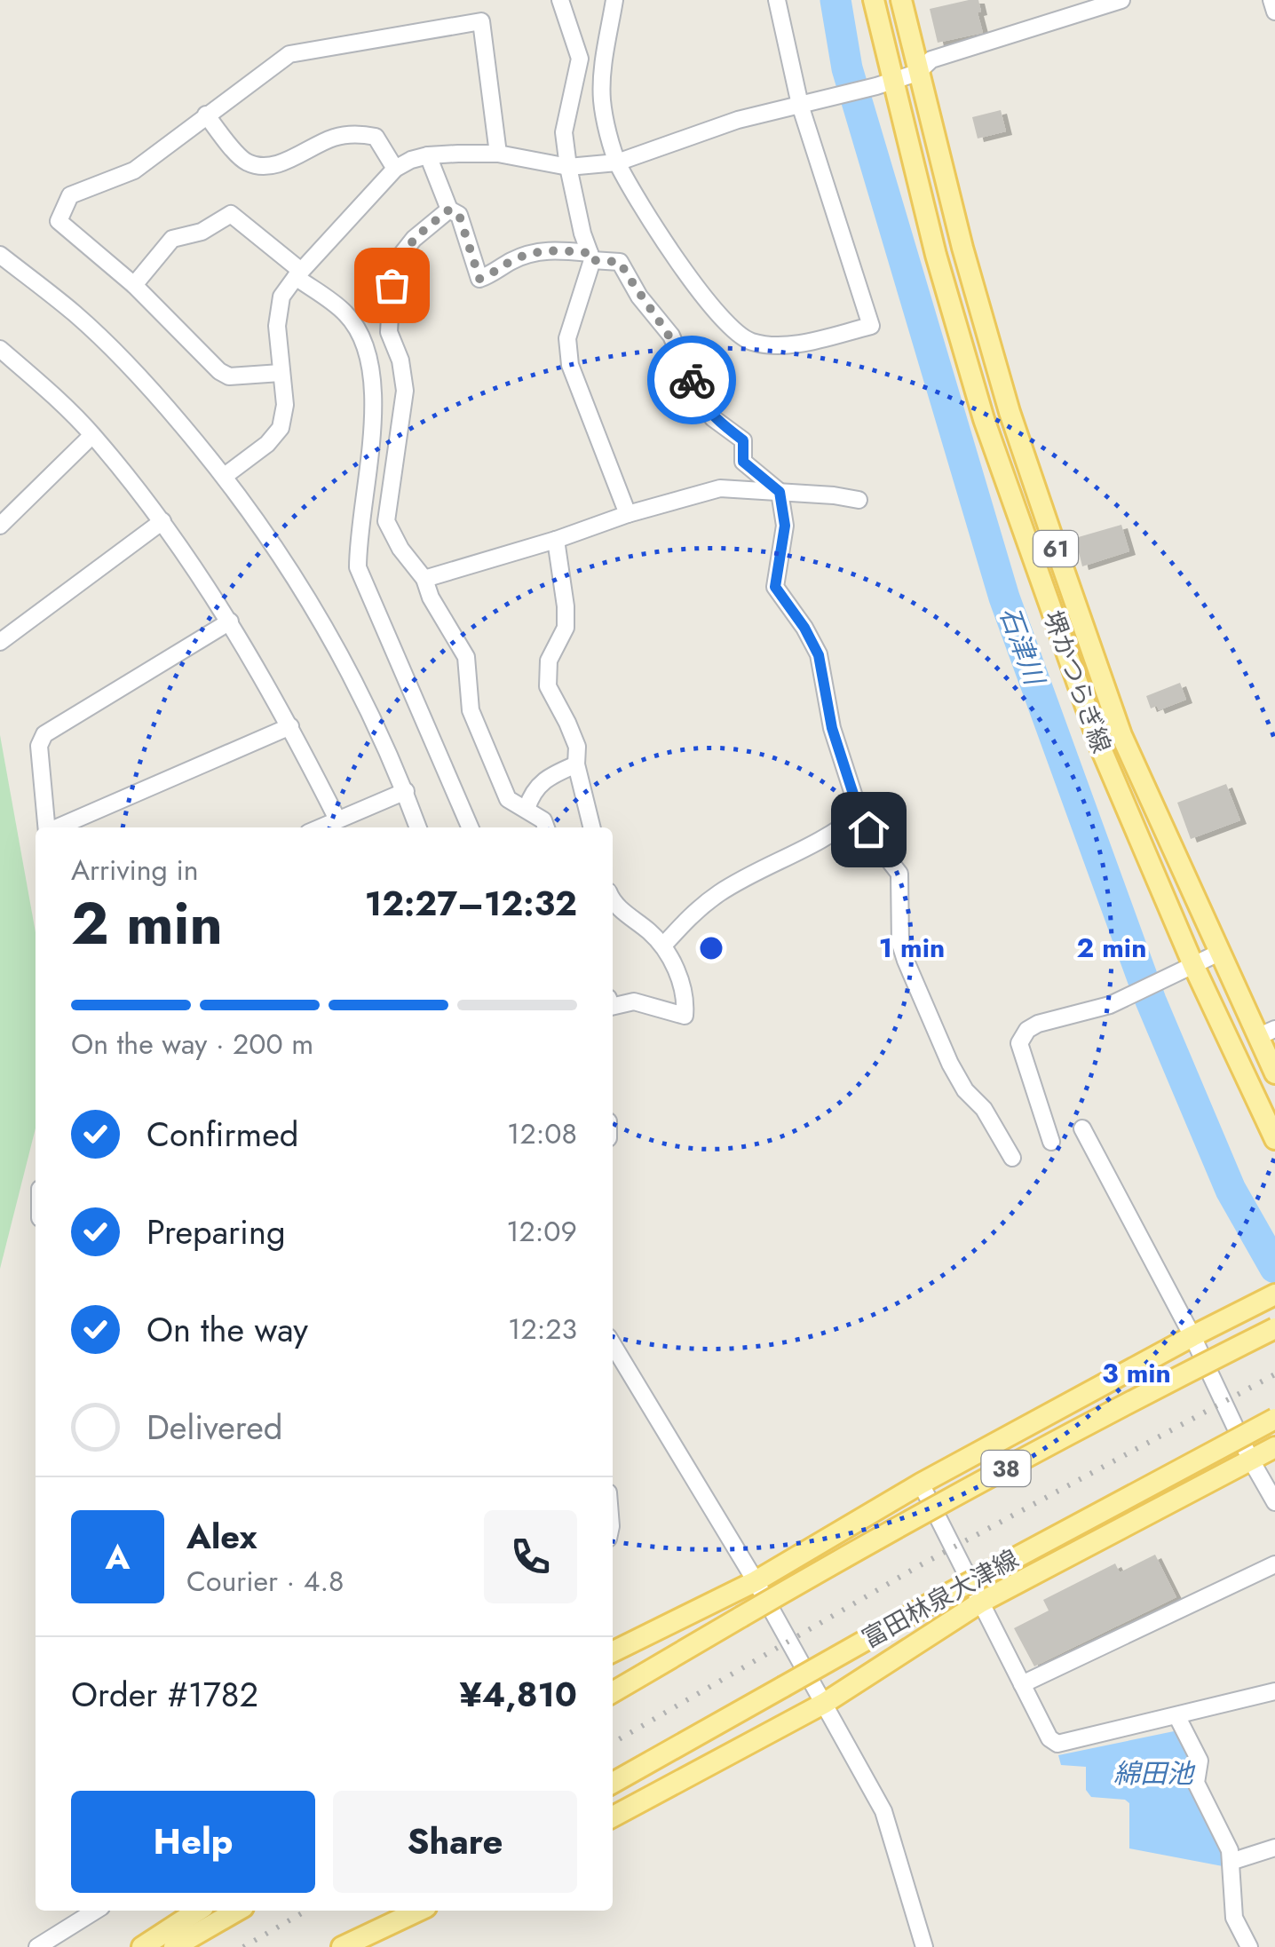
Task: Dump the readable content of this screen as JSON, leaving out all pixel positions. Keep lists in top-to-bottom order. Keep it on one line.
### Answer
{"streets":{"main road":["61","堺かつらぎ線","38","富田林泉大津線"]},"water":["石津川","綿田池"],"page":{"heading":["2 min","Arriving in","12:27–12:32"],"panel":["Alex","Courier · 4.8","Order #1782","¥4,810"],"bar":"On the way · 200 m","list":[["Confirmed","12:08"],["Preparing","12:09"],["On the way","12:23"],"Delivered"],"round":"A","buttons":["Help","Share"]},"rings":["1 min","2 min","3 min"]}
